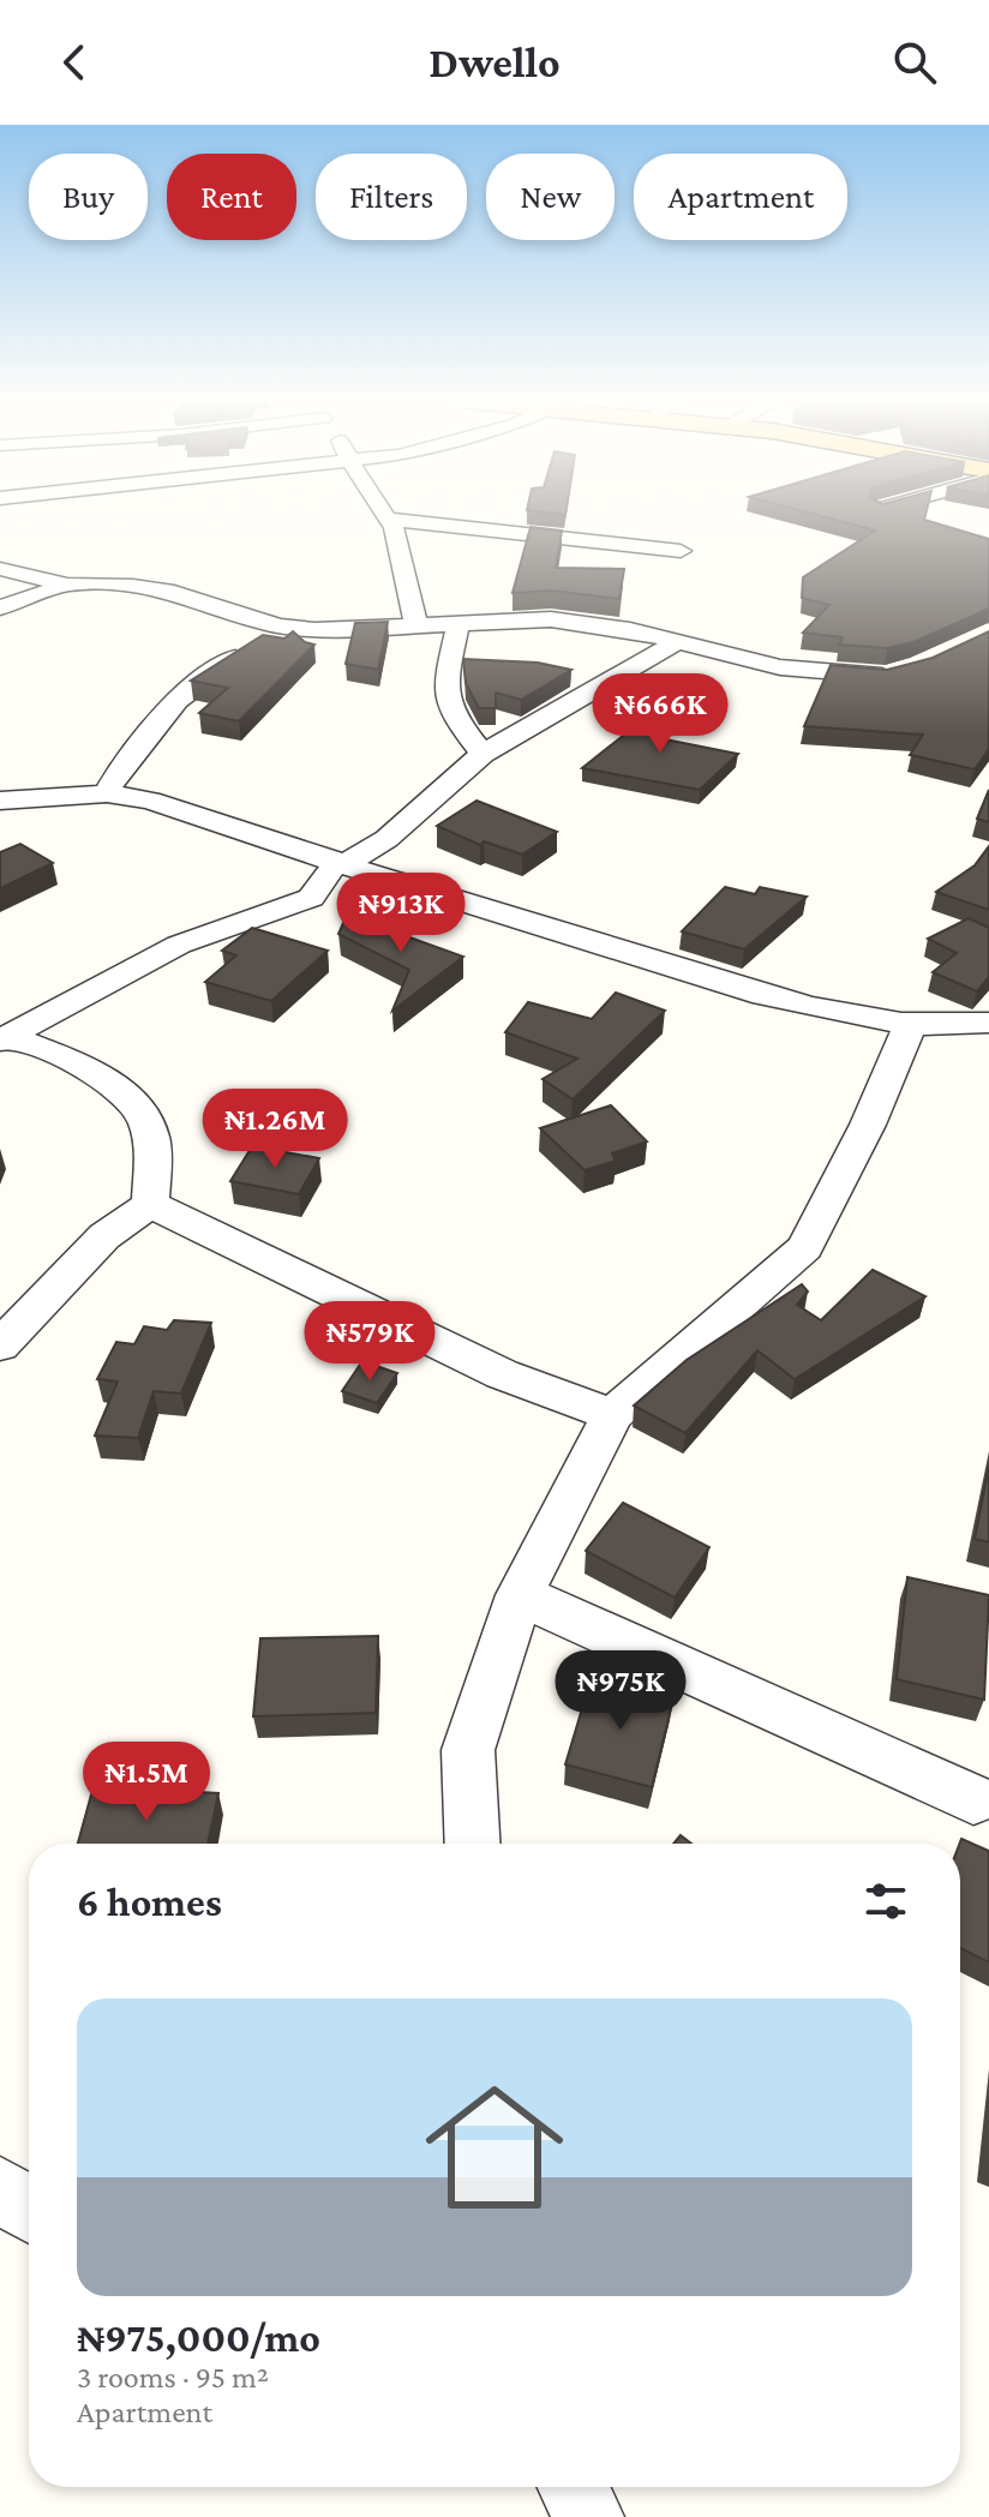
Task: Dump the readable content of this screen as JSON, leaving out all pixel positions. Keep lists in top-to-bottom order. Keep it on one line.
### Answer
{"page":{"header":"Dwello","chip":["Buy","Rent","Filters","New","Apartment"],"price":["₦666K","₦913K","₦1.26M","₦579K","₦975K","₦1.5M"],"heading":"6 homes","list":[{"name":"₦975,000/mo","note":"3 rooms · 95 m² · Apartment"}]}}
